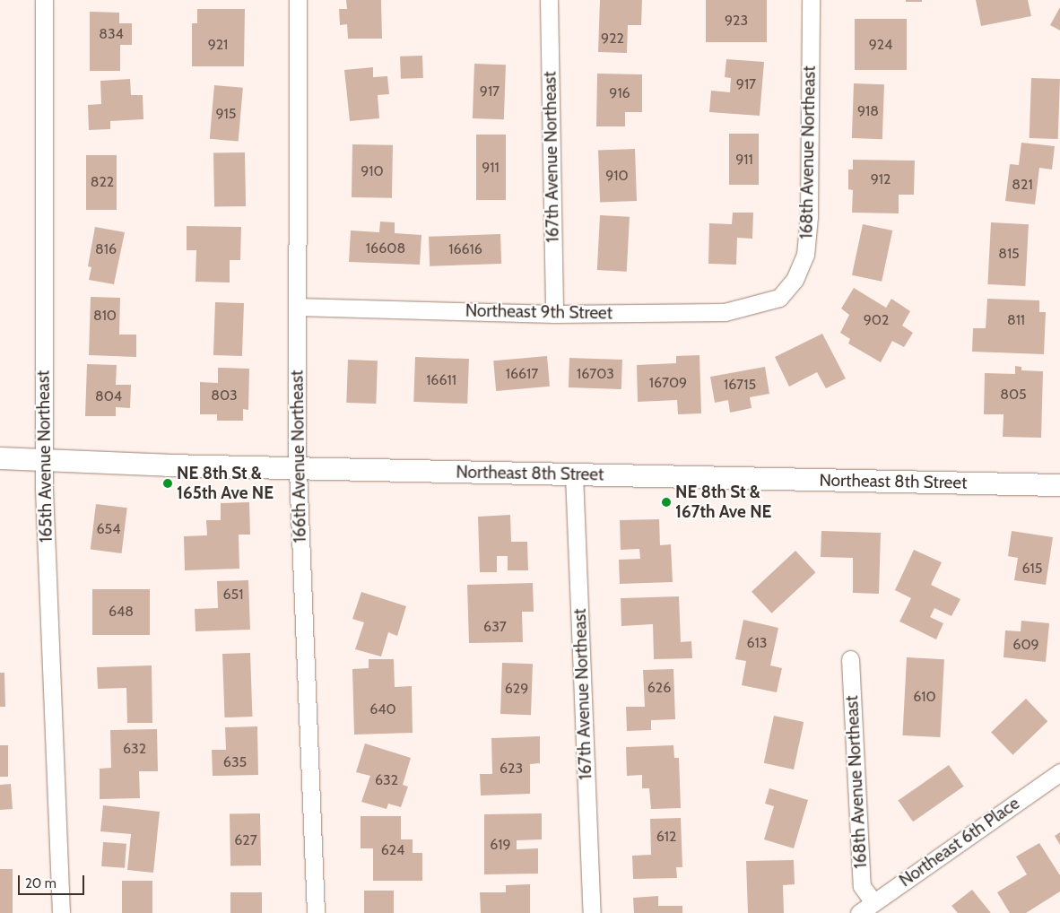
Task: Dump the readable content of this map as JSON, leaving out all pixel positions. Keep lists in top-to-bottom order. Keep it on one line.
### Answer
{"streets":{"street":["168th Avenue Northeast","167th Avenue Northeast","Northeast 9th Street","165th Avenue Northeast","166th Avenue Northeast","Northeast 8th Street","Northeast 6th Place"]},"crossings":[["168th Avenue Northeast","Northeast 9th Street"],["168th Avenue Northeast","Northeast 6th Place"],["167th Avenue Northeast","Northeast 9th Street"],["167th Avenue Northeast","Northeast 8th Street"],["Northeast 9th Street","166th Avenue Northeast"],["165th Avenue Northeast","Northeast 8th Street"],["166th Avenue Northeast","Northeast 8th Street"]],"places":["NE 8th St & 165th Ave NE","NE 8th St & 167th Ave NE"],"house_numbers":["923","834","922","921","924","917","917","916","918","915","911","911","910","910","912","822","821","16608","816","16616","815","810","902","811","16617","16703","16611","16709","16715","805","803","804","654","615","651","648","637","613","609","626","629","610","640","632","635","623","632","612","627","619","624"],"scale_bar":"20 m"}
